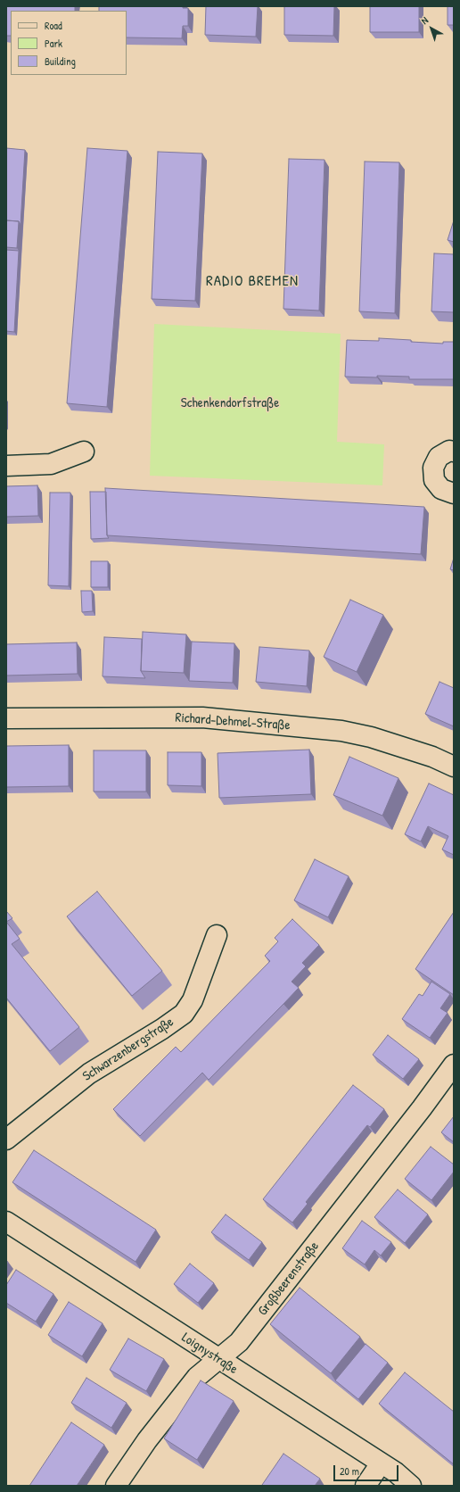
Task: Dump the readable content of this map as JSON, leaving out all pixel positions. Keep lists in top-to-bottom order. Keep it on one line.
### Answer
{"streets":{"street":["Richard-Dehmel-Straße","Schwarzenbergstraße","Großbeerenstraße","Loignystraße"]},"crossings":[["Großbeerenstraße","Loignystraße"]],"districts":["RADIO BREMEN"],"parks":["Schenkendorfstraße"],"legend":["Road","Park","Building"],"scale_bar":"20 m","north":"top left"}
